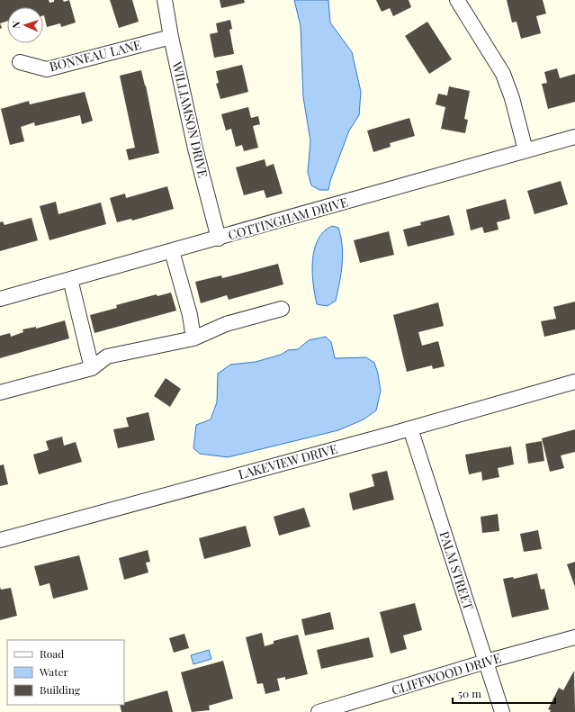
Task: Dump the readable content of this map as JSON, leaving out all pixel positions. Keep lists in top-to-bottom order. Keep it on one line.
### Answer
{"streets":{"street":["BONNEAU LANE","WILLIAMSON DRIVE","COTTINGHAM DRIVE","LAKEVIEW DRIVE","PALM STREET","CLIFFWOOD DRIVE"]},"crossings":[["BONNEAU LANE","WILLIAMSON DRIVE"],["WILLIAMSON DRIVE","COTTINGHAM DRIVE"],["LAKEVIEW DRIVE","PALM STREET"],["PALM STREET","CLIFFWOOD DRIVE"]],"legend":["Road","Water","Building"],"scale_bar":"50 m","north":"left"}
